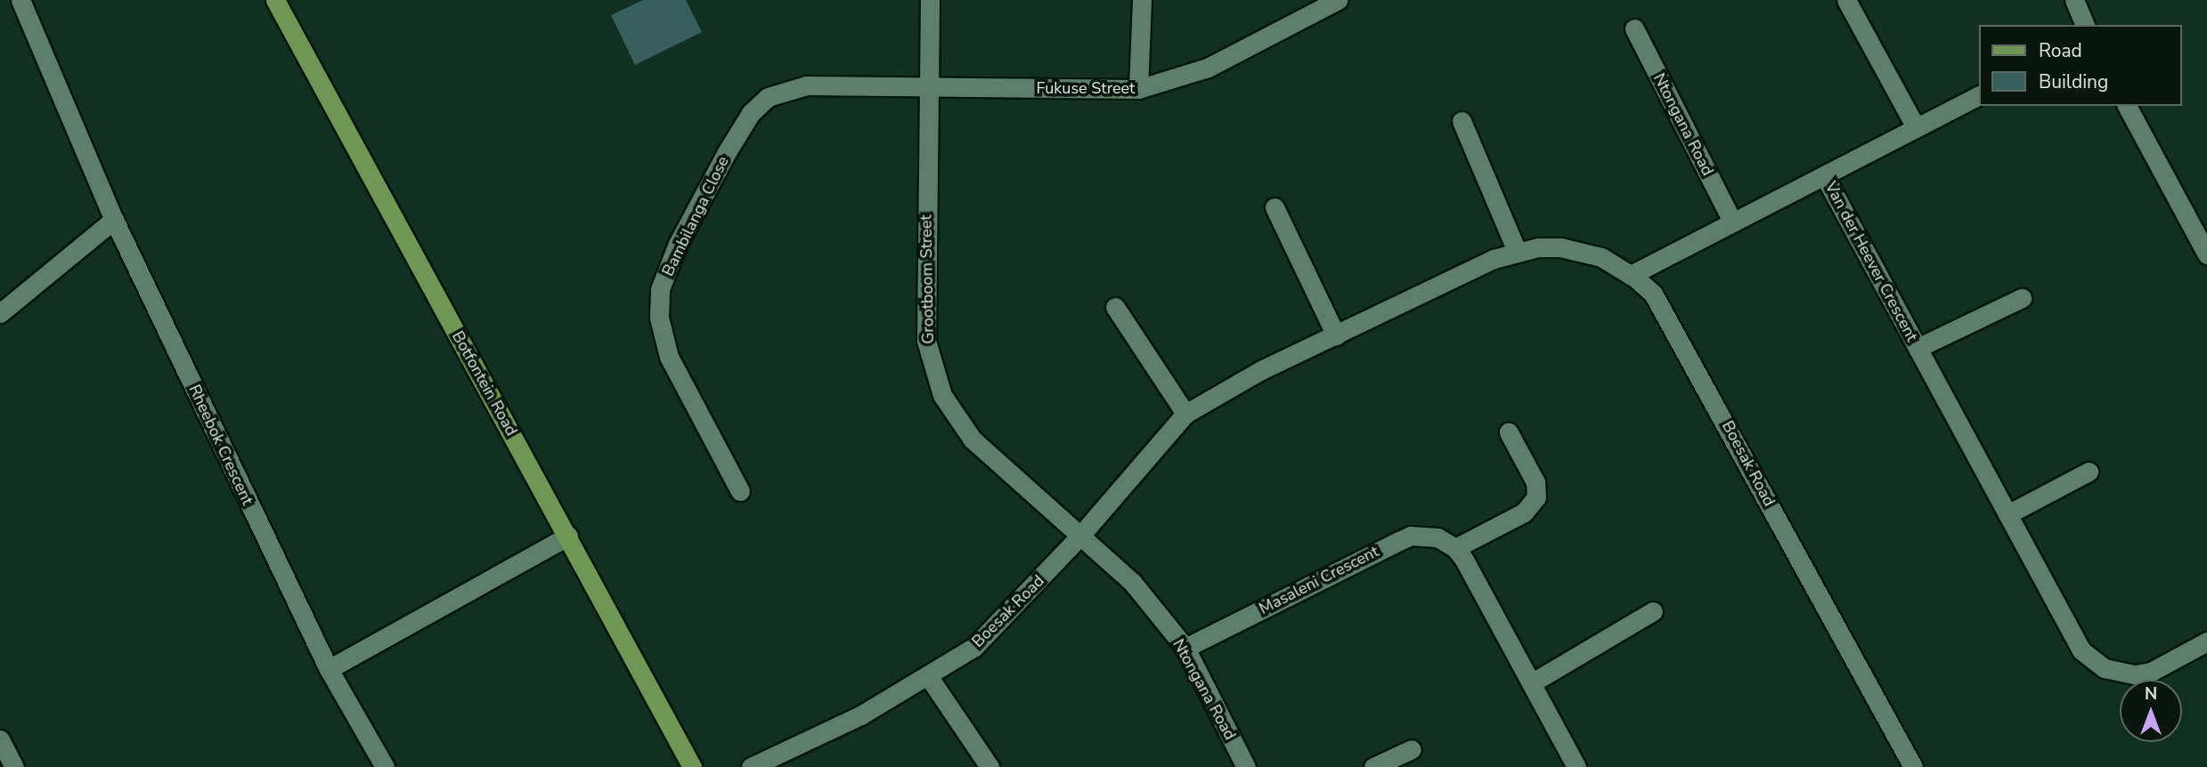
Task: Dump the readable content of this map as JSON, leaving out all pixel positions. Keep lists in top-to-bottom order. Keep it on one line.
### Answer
{"streets":{"main road":["Botfontein Road"],"street":["Fukuse Street","Ntongana Road","Bambilanga Close","Van der Heever Crescent","Grootboom Street","Rheebok Crescent","Boesak Road","Masaleni Crescent"]},"crossings":[["Fukuse Street","Bambilanga Close"],["Fukuse Street","Grootboom Street"],["Ntongana Road","Grootboom Street"],["Ntongana Road","Boesak Road"],["Ntongana Road","Masaleni Crescent"],["Bambilanga Close","Grootboom Street"],["Grootboom Street","Boesak Road"]],"legend":["Road","Building"],"north":"top"}
